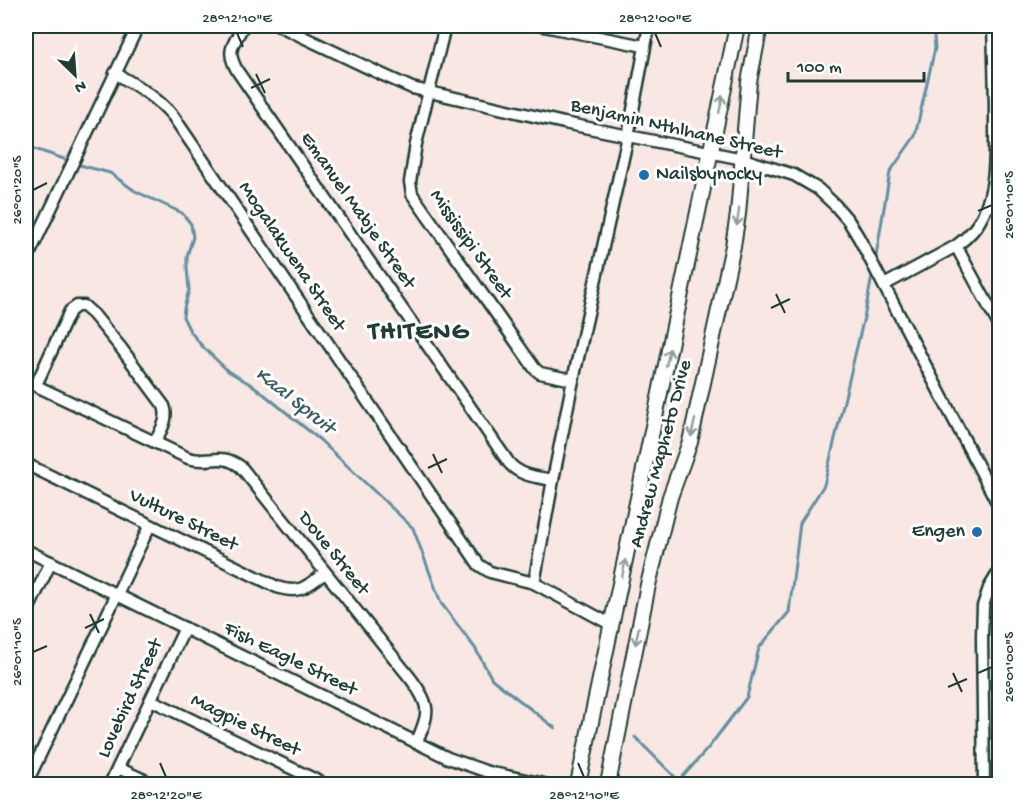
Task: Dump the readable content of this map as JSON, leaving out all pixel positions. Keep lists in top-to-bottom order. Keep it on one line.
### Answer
{"streets":{"main road":["Andrew Mapheto Drive"],"street":["Benjamin Nthlhane Street","Emanuel Mabje Street","Mississipi Street","Mogalakwena Street","Vulture Street","Dove Street","Fish Eagle Street","Lovebird Street","Magpie Street"]},"crossings":[["Benjamin Nthlhane Street","Mississipi Street"],["Benjamin Nthlhane Street","Andrew Mapheto Drive"],["Mogalakwena Street","Andrew Mapheto Drive"],["Vulture Street","Dove Street"],["Dove Street","Fish Eagle Street"],["Fish Eagle Street","Lovebird Street"],["Lovebird Street","Magpie Street"]],"districts":["THITENG"],"water":["Kaal Spruit"],"places":["Nailsbynocky","Engen"],"scale_bar":"100 m","north":"bottom right","coordinates":["28°12'10\"E","28°12'00\"E","26°01'20\"S","26°01'10\"S","26°01'00\"S","28°12'20\"E"]}
